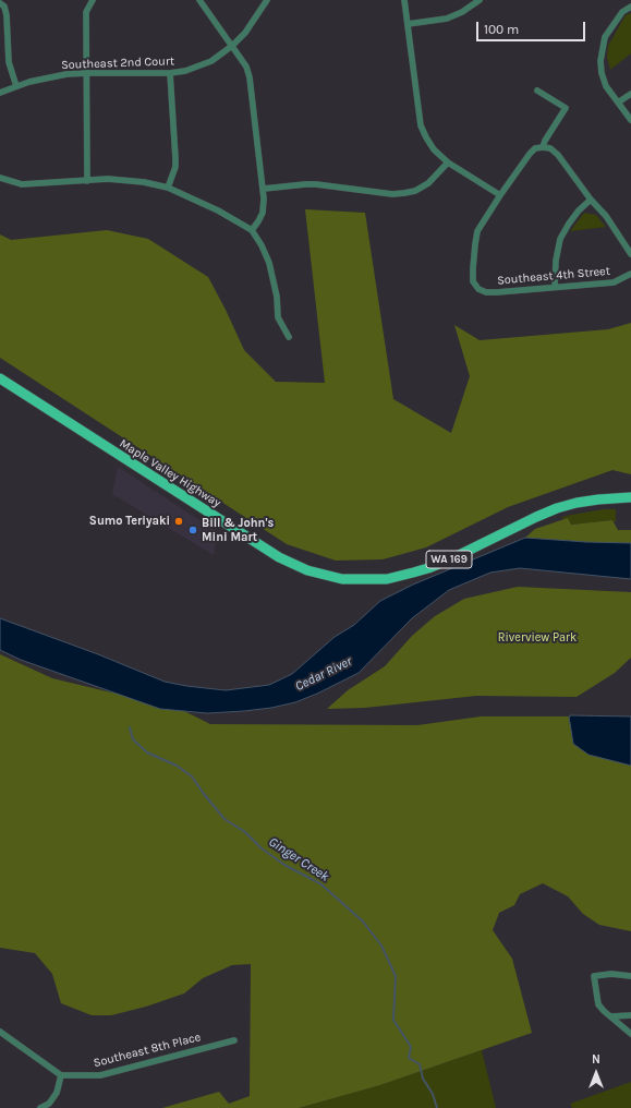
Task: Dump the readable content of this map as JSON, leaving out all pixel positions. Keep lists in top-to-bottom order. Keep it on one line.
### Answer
{"streets":{"main road":["Maple Valley Highway","WA 169"],"street":["Southeast 2nd Court","Southeast 4th Street","Southeast 8th Place"]},"water":["Cedar River","Ginger Creek"],"parks":["Riverview Park"],"places":["Sumo Teriyaki","Bill & John's Mini Mart"],"scale_bar":"100 m","north":"top"}
